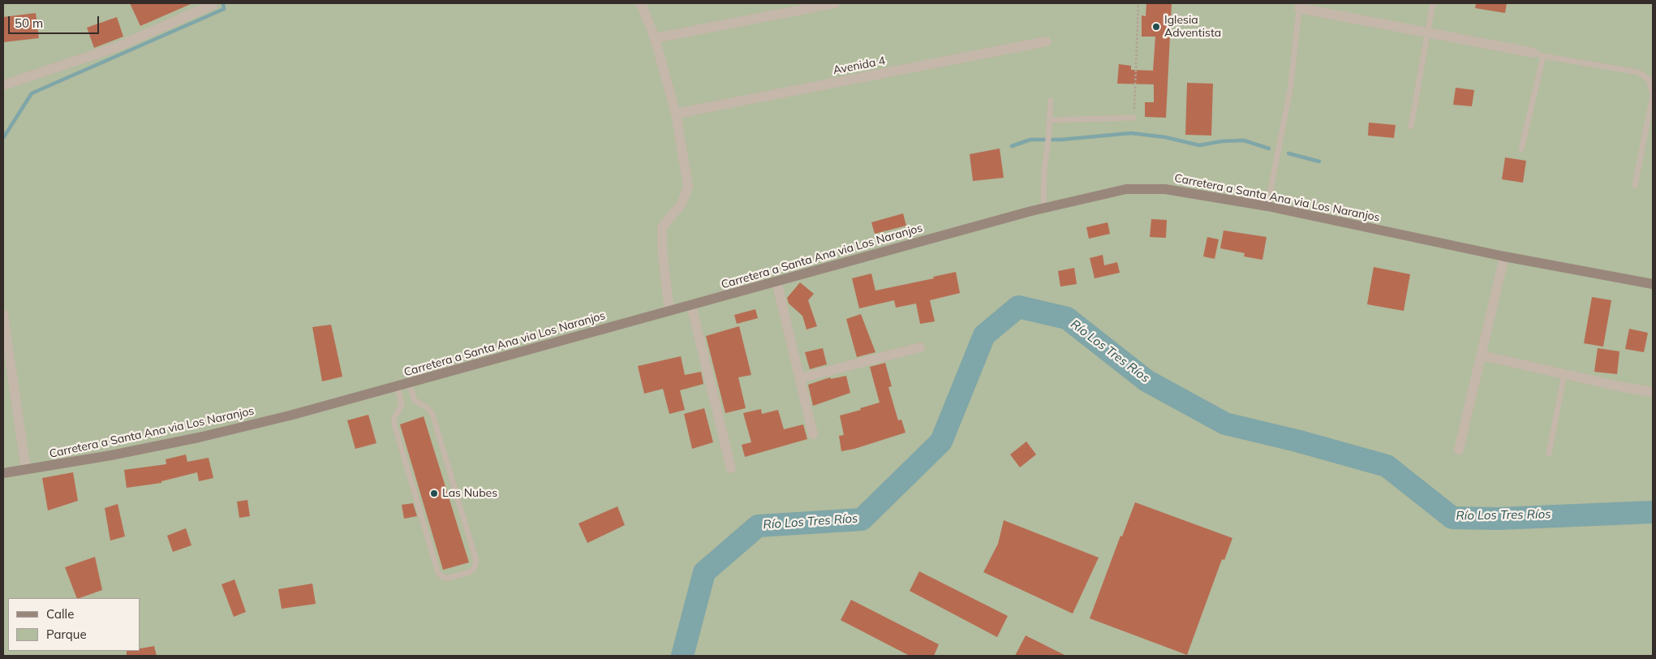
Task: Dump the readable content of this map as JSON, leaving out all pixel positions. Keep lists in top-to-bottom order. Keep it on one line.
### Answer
{"streets":{"main road":["Carretera a Santa Ana via Los Naranjos"],"street":["Avenida 4"]},"water":["Río Los Tres Ríos"],"places":["Iglesia Adventista","Las Nubes"],"legend":["Calle","Parque"],"scale_bar":"50 m"}
